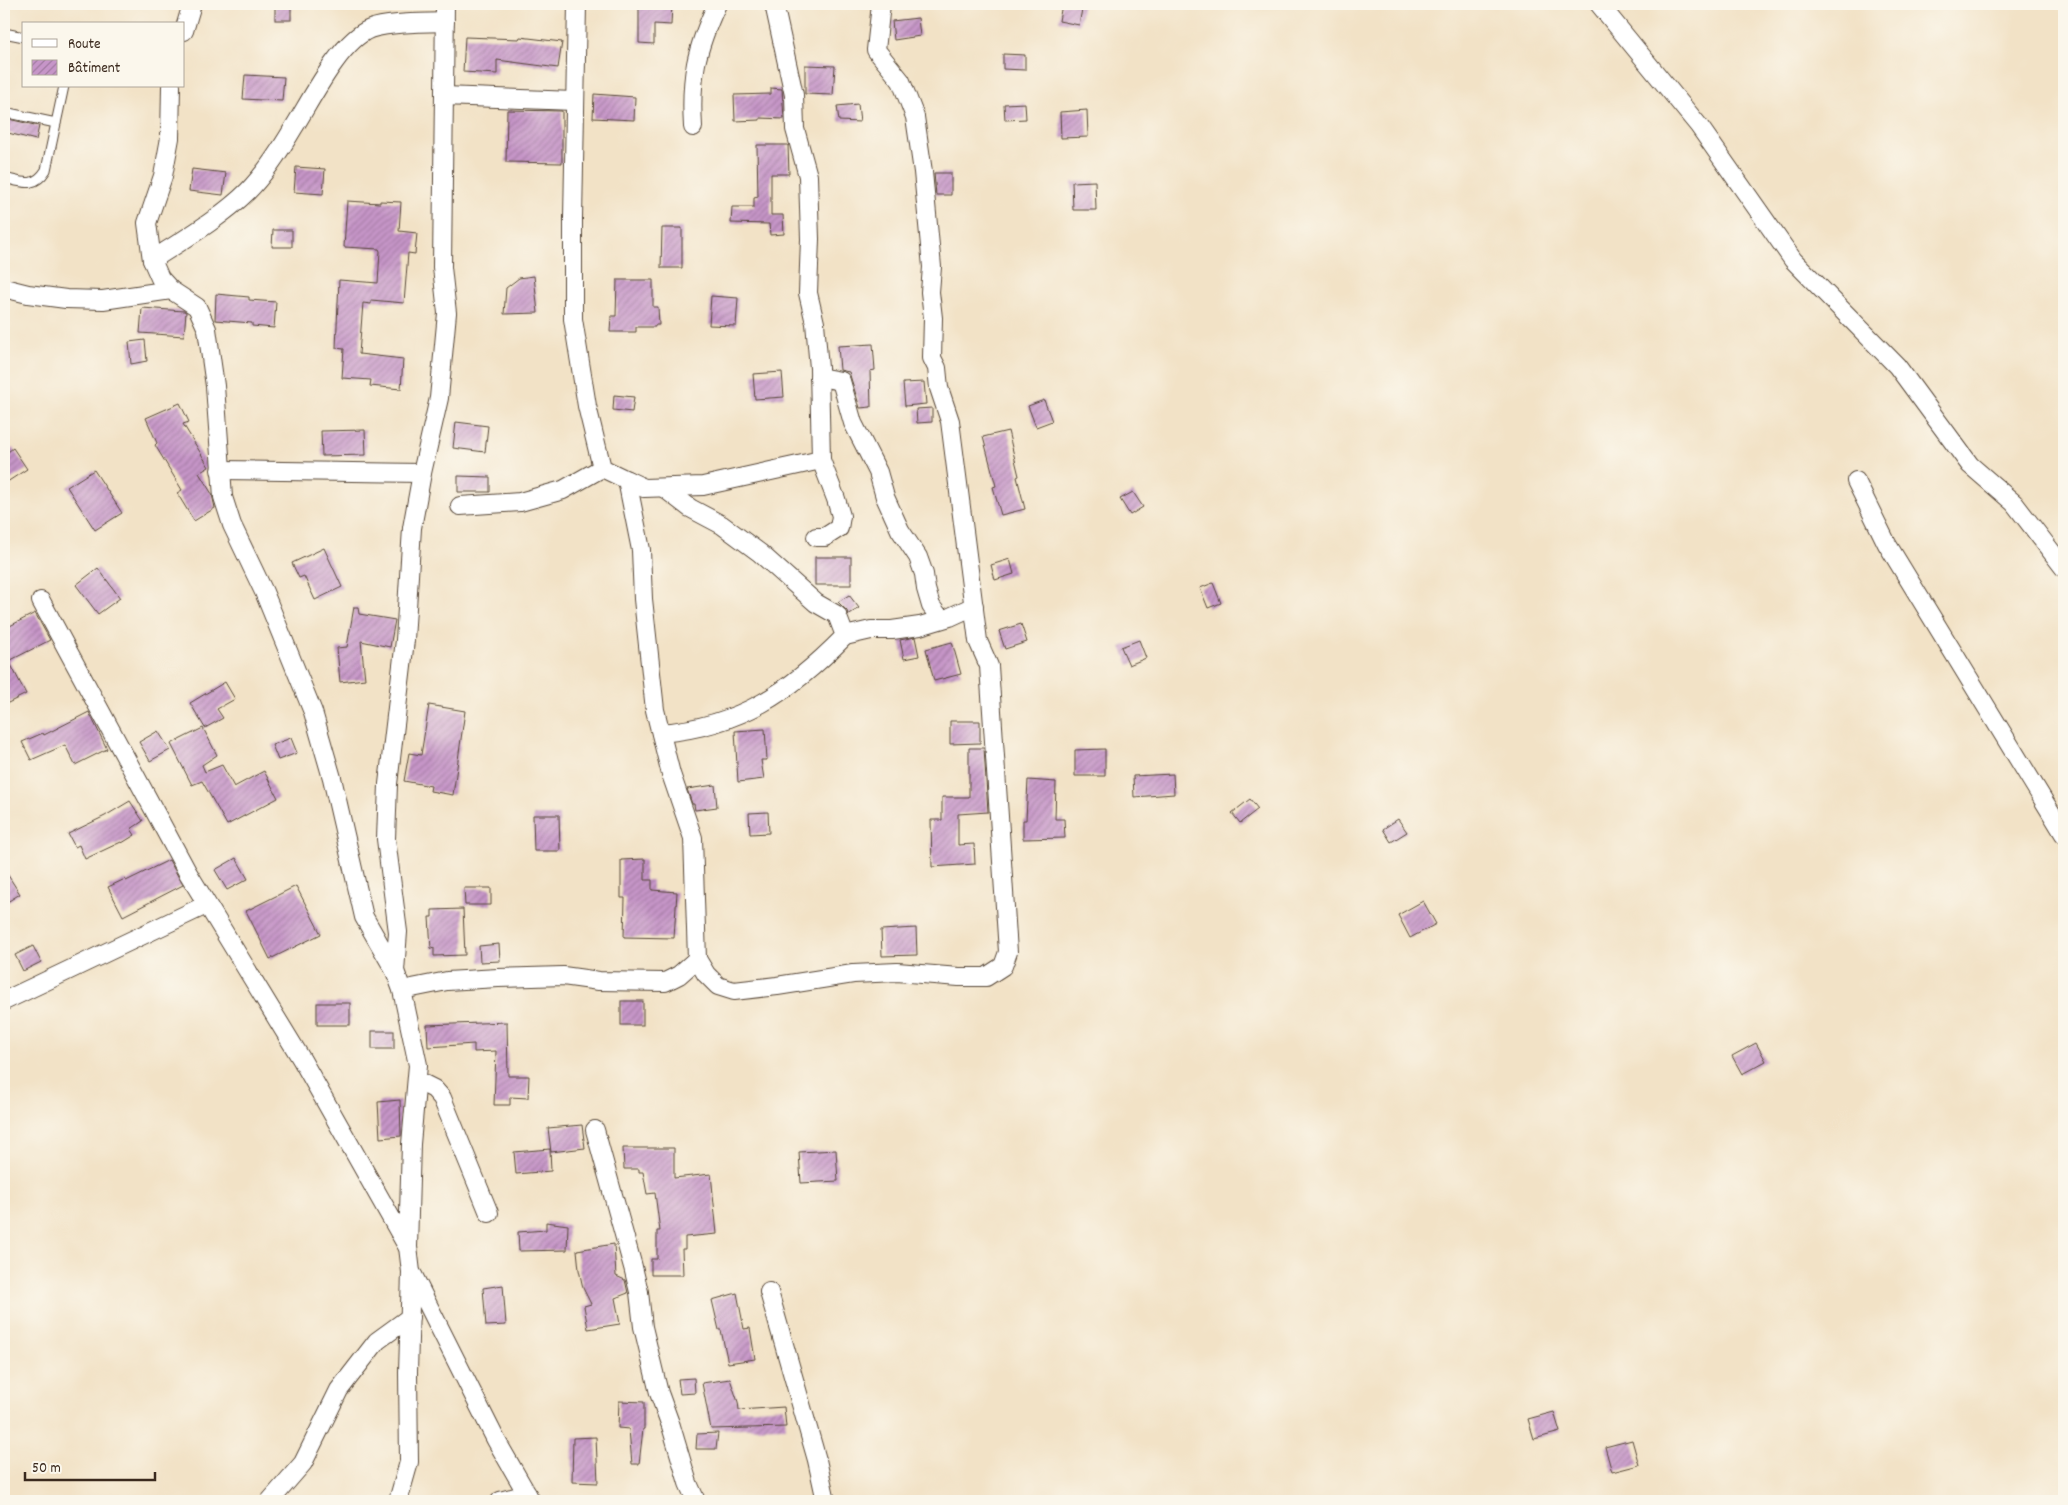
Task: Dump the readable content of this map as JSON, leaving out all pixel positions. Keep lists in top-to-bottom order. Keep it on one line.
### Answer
{"legend":["Route","Bâtiment"],"scale_bar":"50 m"}
